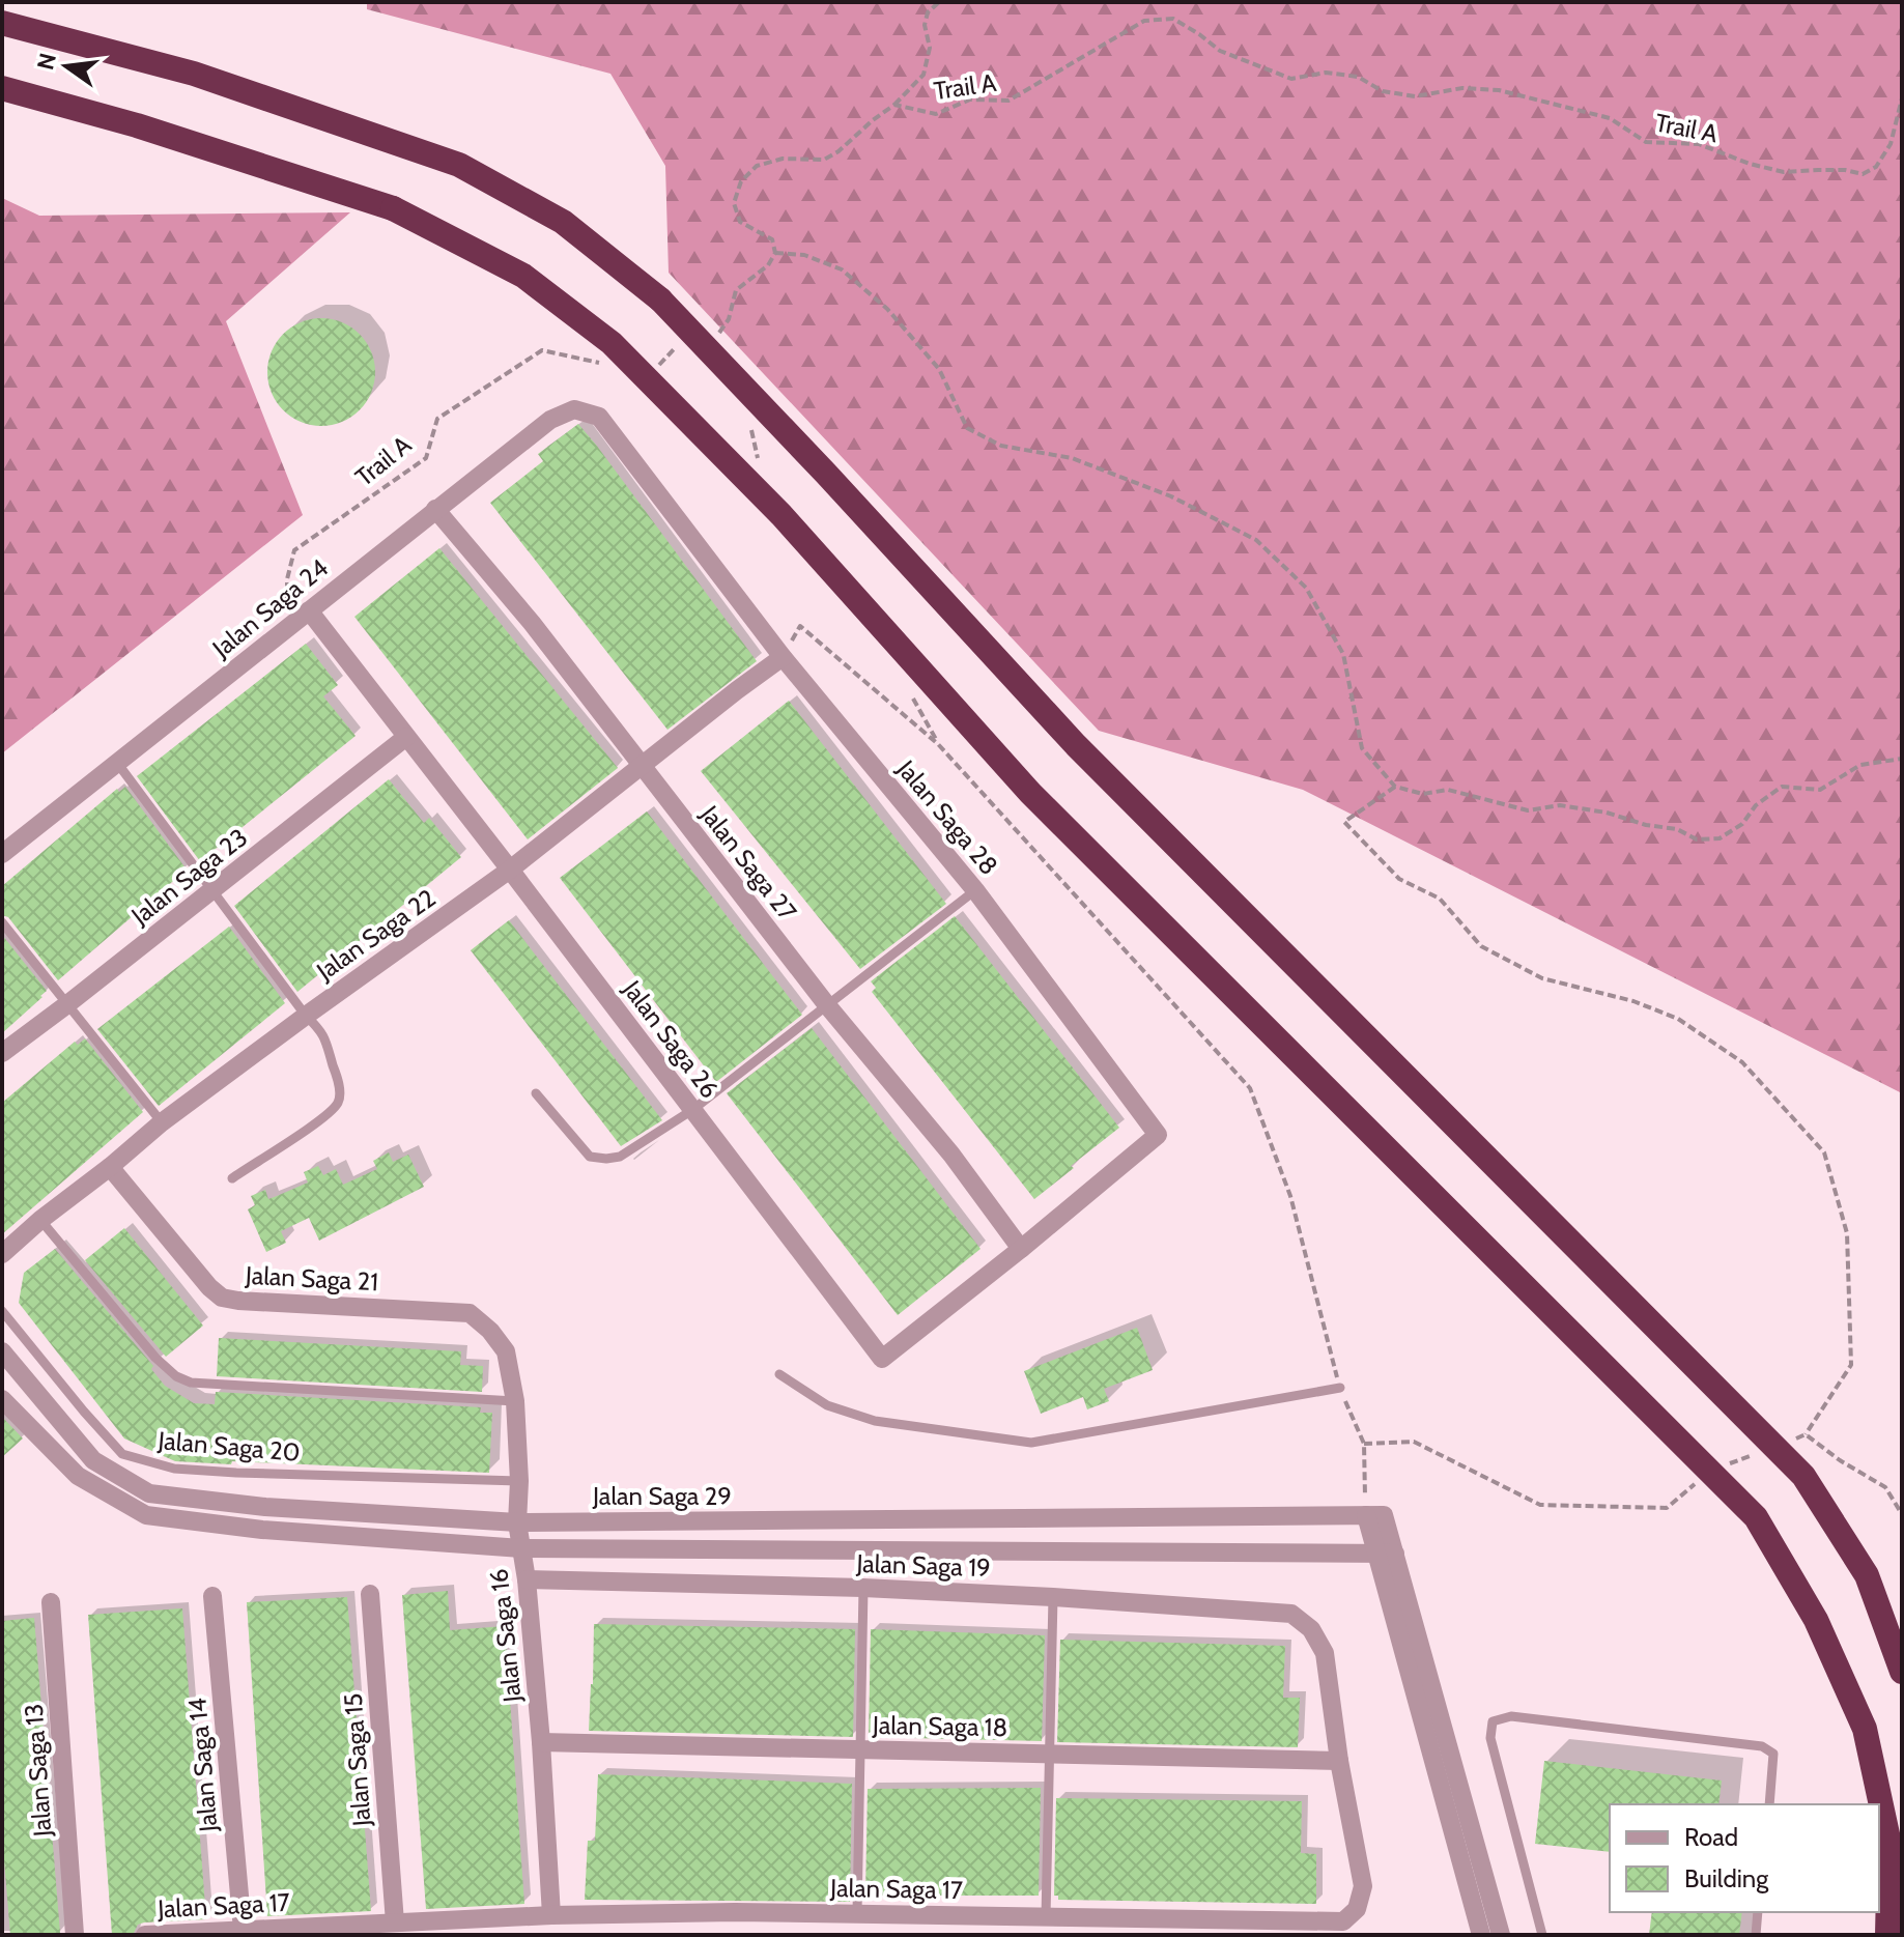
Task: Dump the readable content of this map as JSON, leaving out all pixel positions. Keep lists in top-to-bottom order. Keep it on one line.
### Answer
{"streets":{"street":["Jalan Saga 24","Jalan Saga 28","Jalan Saga 27","Jalan Saga 23","Jalan Saga 22","Jalan Saga 26","Jalan Saga 21","Jalan Saga 29","Jalan Saga 19","Jalan Saga 16","Jalan Saga 18","Jalan Saga 15","Jalan Saga 14","Jalan Saga 13","Jalan Saga 17"],"lane":["Jalan Saga 20"],"path":["Trail A"]},"crossings":[["Trail A","Jalan Saga 24"],["Trail A","Jalan Saga 26"],["Jalan Saga 24","Jalan Saga 28"],["Jalan Saga 24","Jalan Saga 27"],["Jalan Saga 24","Jalan Saga 26"],["Jalan Saga 28","Jalan Saga 27"],["Jalan Saga 28","Jalan Saga 22"],["Jalan Saga 28","Jalan Saga 26"],["Jalan Saga 27","Jalan Saga 22"],["Jalan Saga 27","Jalan Saga 26"],["Jalan Saga 23","Jalan Saga 26"],["Jalan Saga 22","Jalan Saga 26"],["Jalan Saga 22","Jalan Saga 21"],["Jalan Saga 21","Jalan Saga 16"],["Jalan Saga 20","Jalan Saga 16"],["Jalan Saga 29","Jalan Saga 16"],["Jalan Saga 19","Jalan Saga 16"],["Jalan Saga 19","Jalan Saga 17"],["Jalan Saga 16","Jalan Saga 18"],["Jalan Saga 16","Jalan Saga 17"],["Jalan Saga 18","Jalan Saga 17"],["Jalan Saga 15","Jalan Saga 17"],["Jalan Saga 14","Jalan Saga 17"]],"legend":["Road","Building"],"north":"left"}
